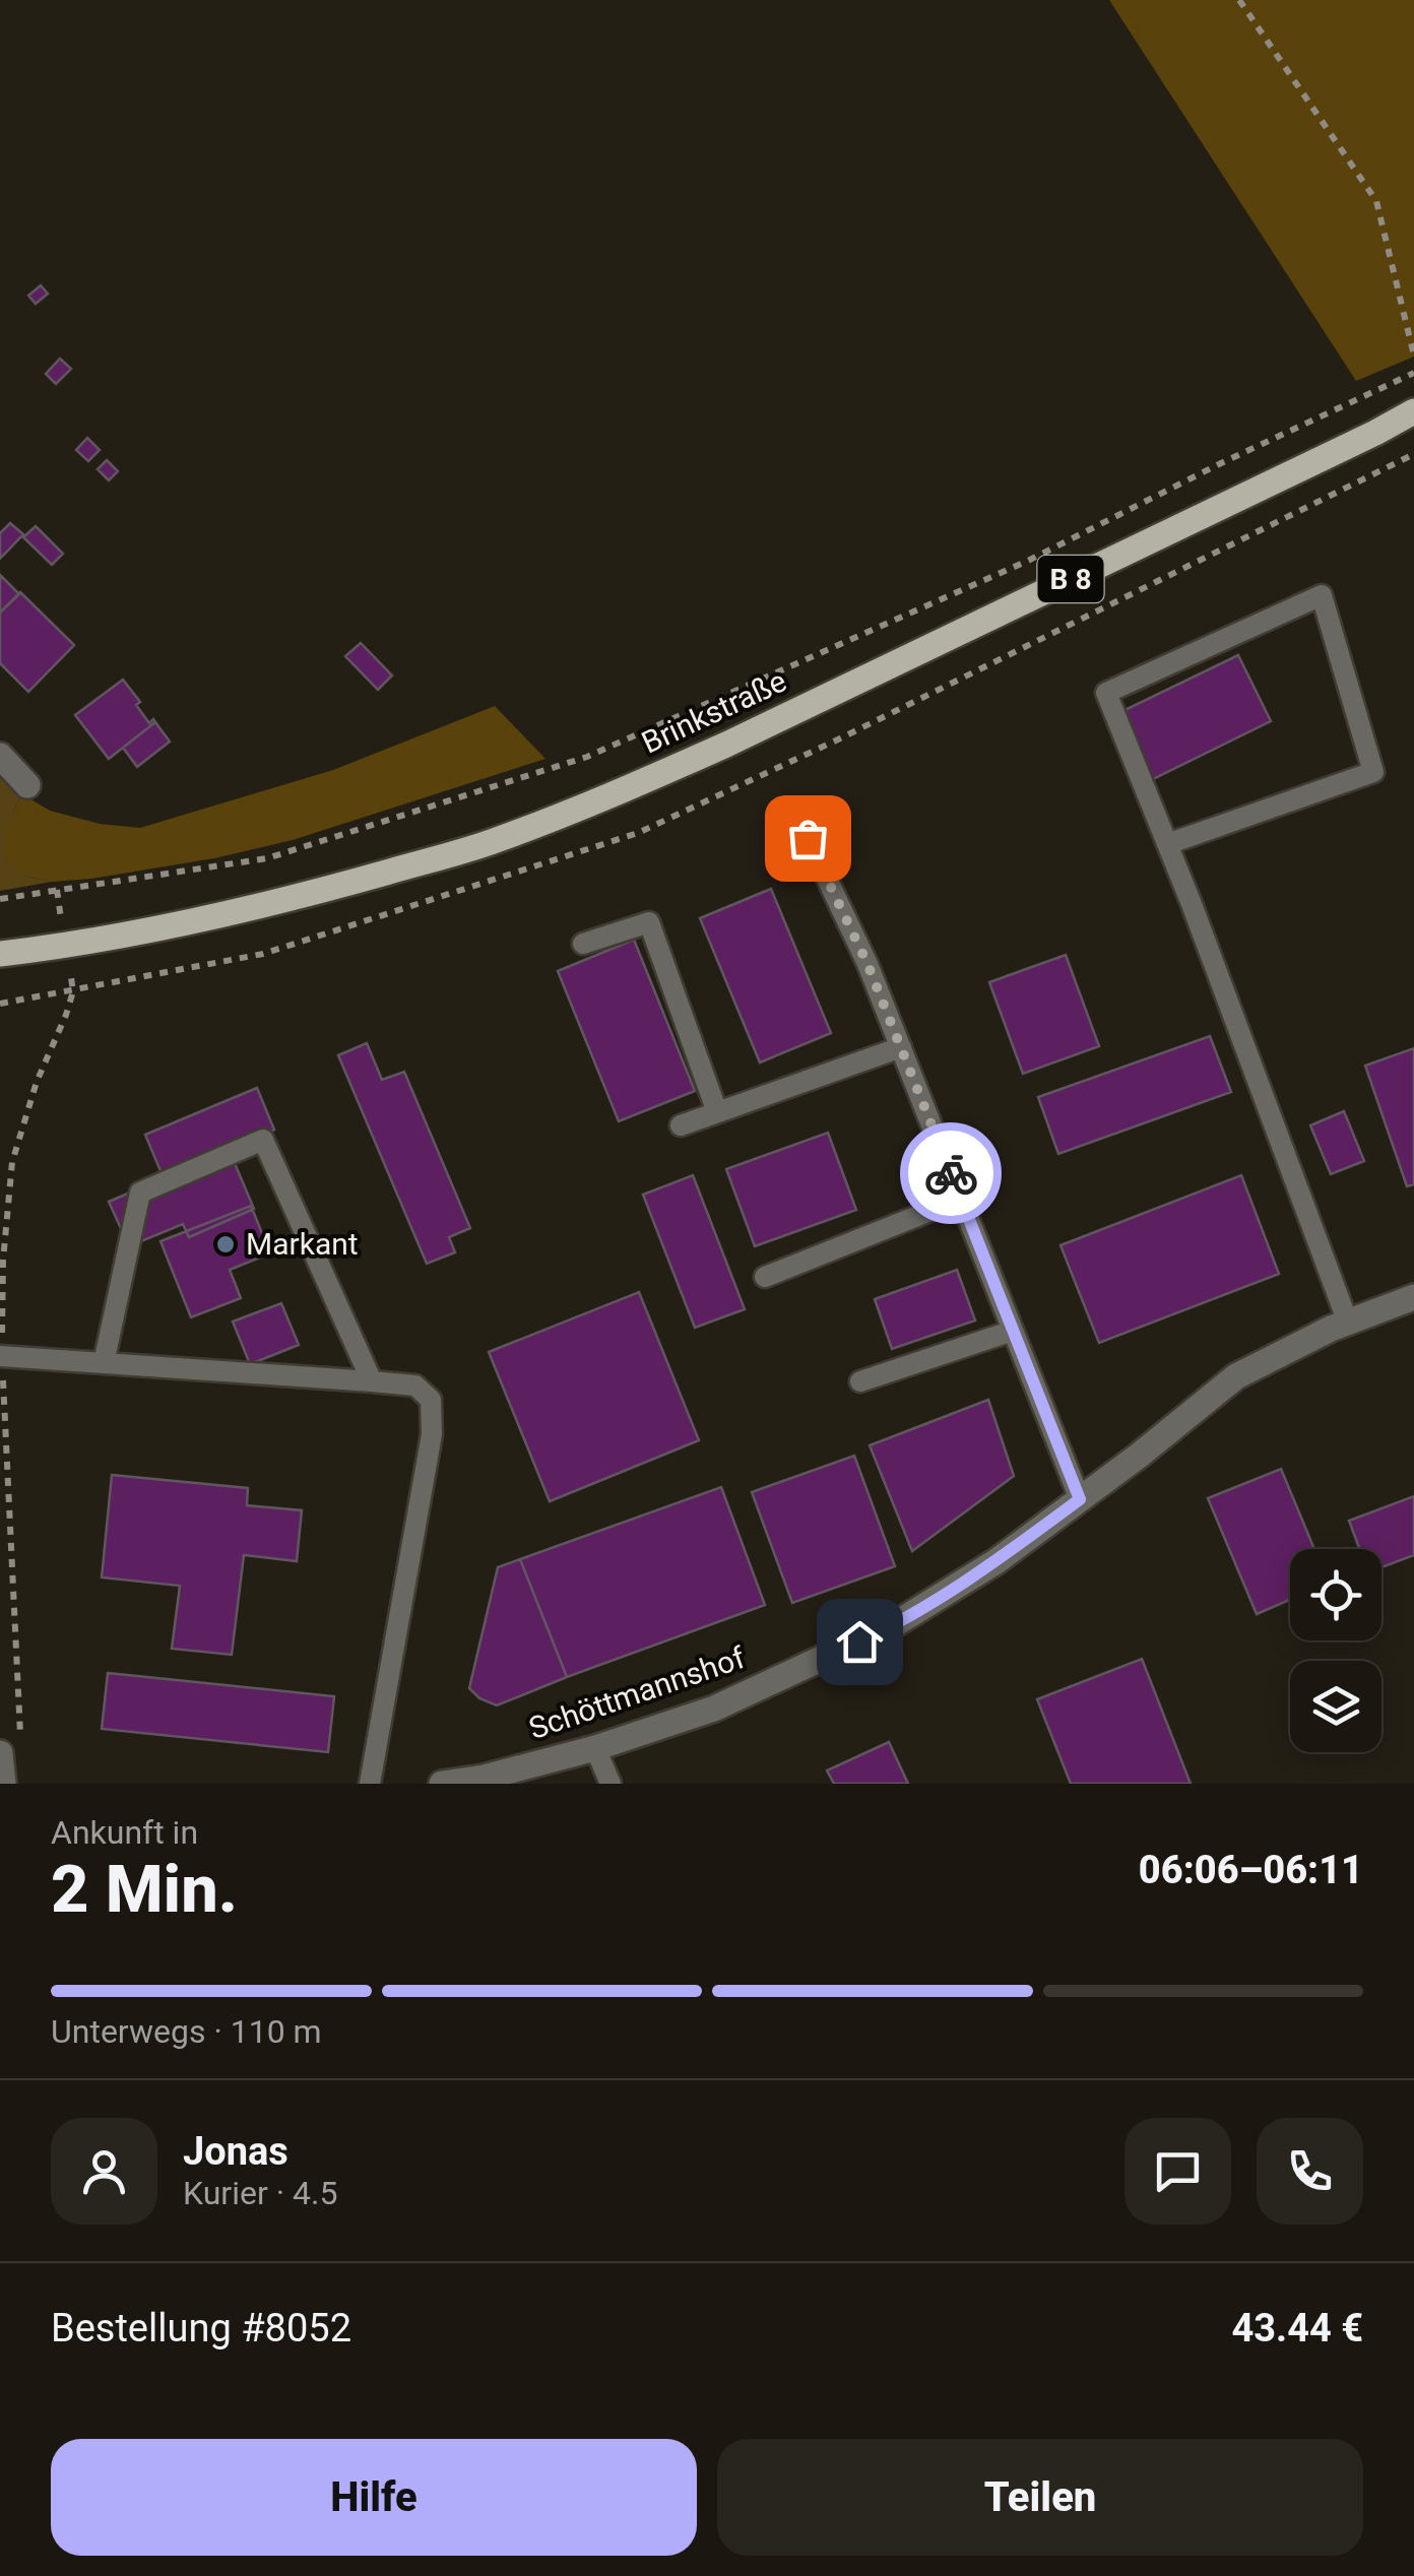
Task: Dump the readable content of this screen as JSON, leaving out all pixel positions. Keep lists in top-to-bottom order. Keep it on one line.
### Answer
{"streets":{"main road":["B 8","Brinkstraße"],"street":["Schöttmannshof"]},"places":["Markant"],"page":{"heading":["2 Min.","Ankunft in","06:06–06:11"],"panel":["Jonas","Kurier · 4.5","Bestellung #8052","43.44 €"],"bar":"Unterwegs · 110 m","buttons":["Hilfe","Teilen"]}}
